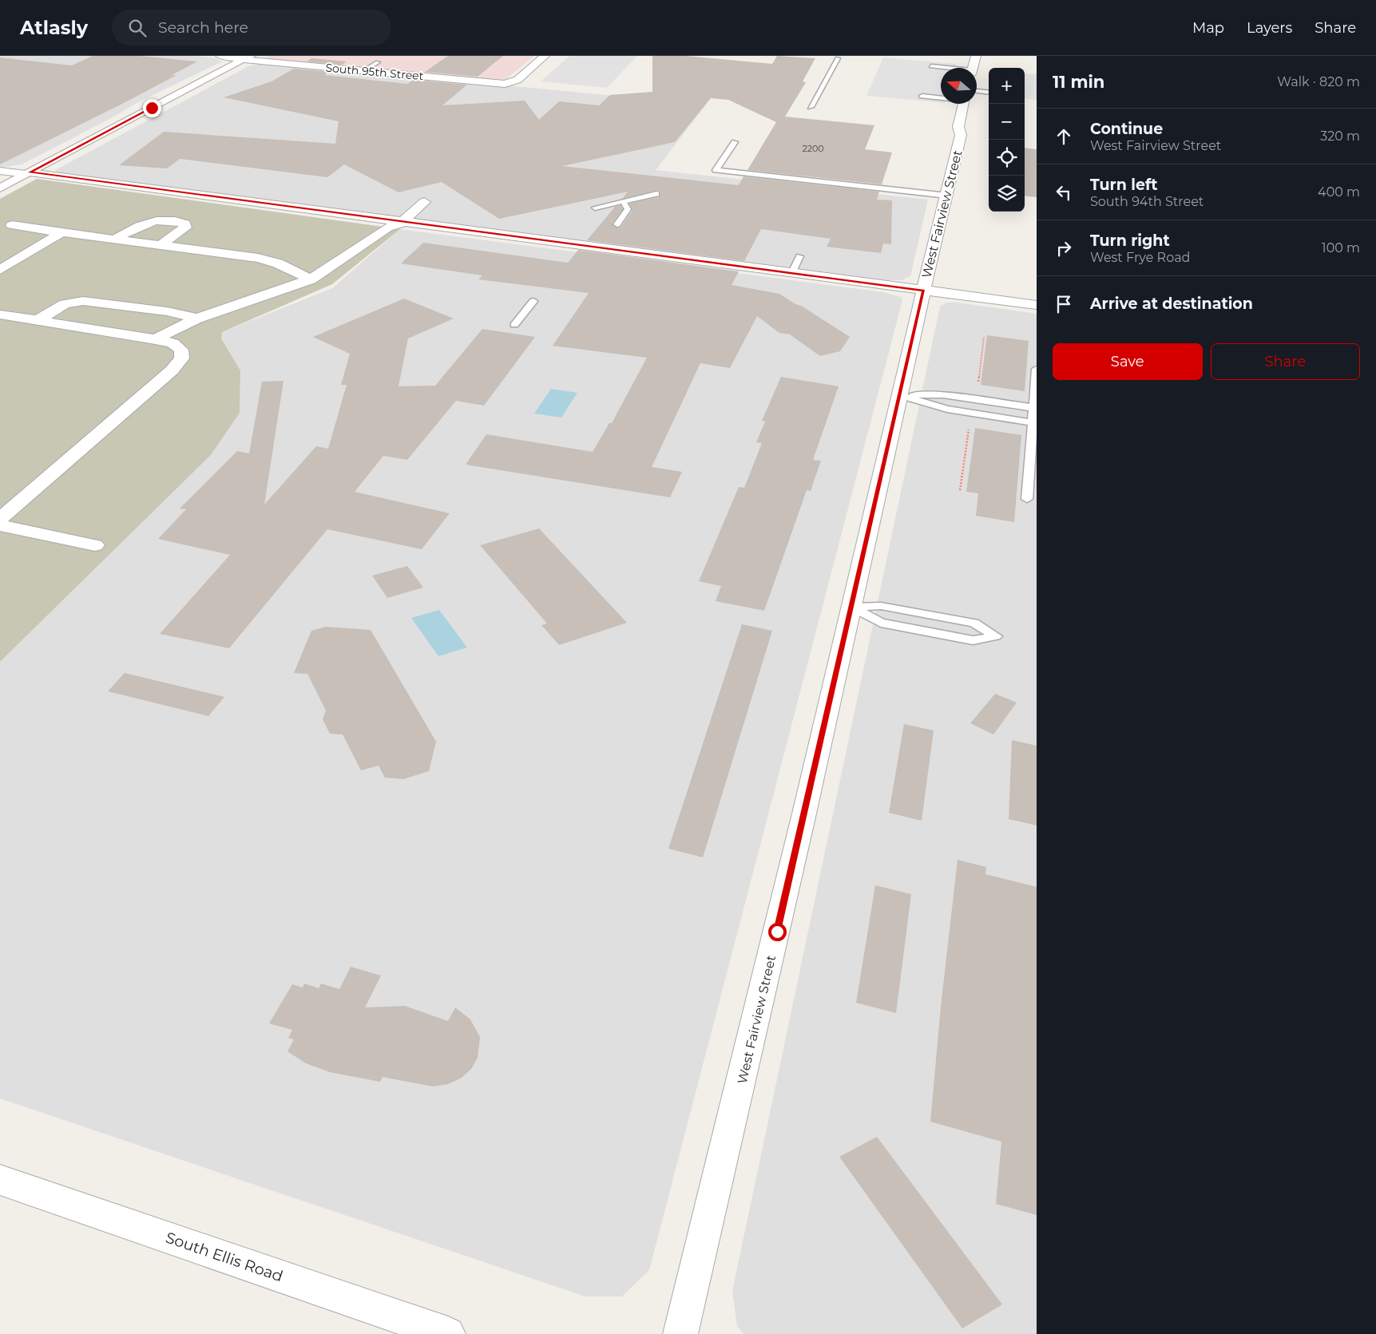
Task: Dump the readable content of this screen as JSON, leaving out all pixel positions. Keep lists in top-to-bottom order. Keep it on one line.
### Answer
{"streets":{"street":["South 95th Street","West Fairview Street","South Ellis Road"]},"house_numbers":["2200"],"north":"left","page":{"header":"Atlasly","search":"Search here","nav":["Map","Layers","Share"],"heading":["11 min","Walk · 820 m"],"map_buttons":["+","−"],"list":[["Continue","West Fairview Street","320 m"],["Turn left","South 94th Street","400 m"],["Turn right","West Frye Road","100 m"],"Arrive at destination"],"buttons":["Save","Share"]}}
